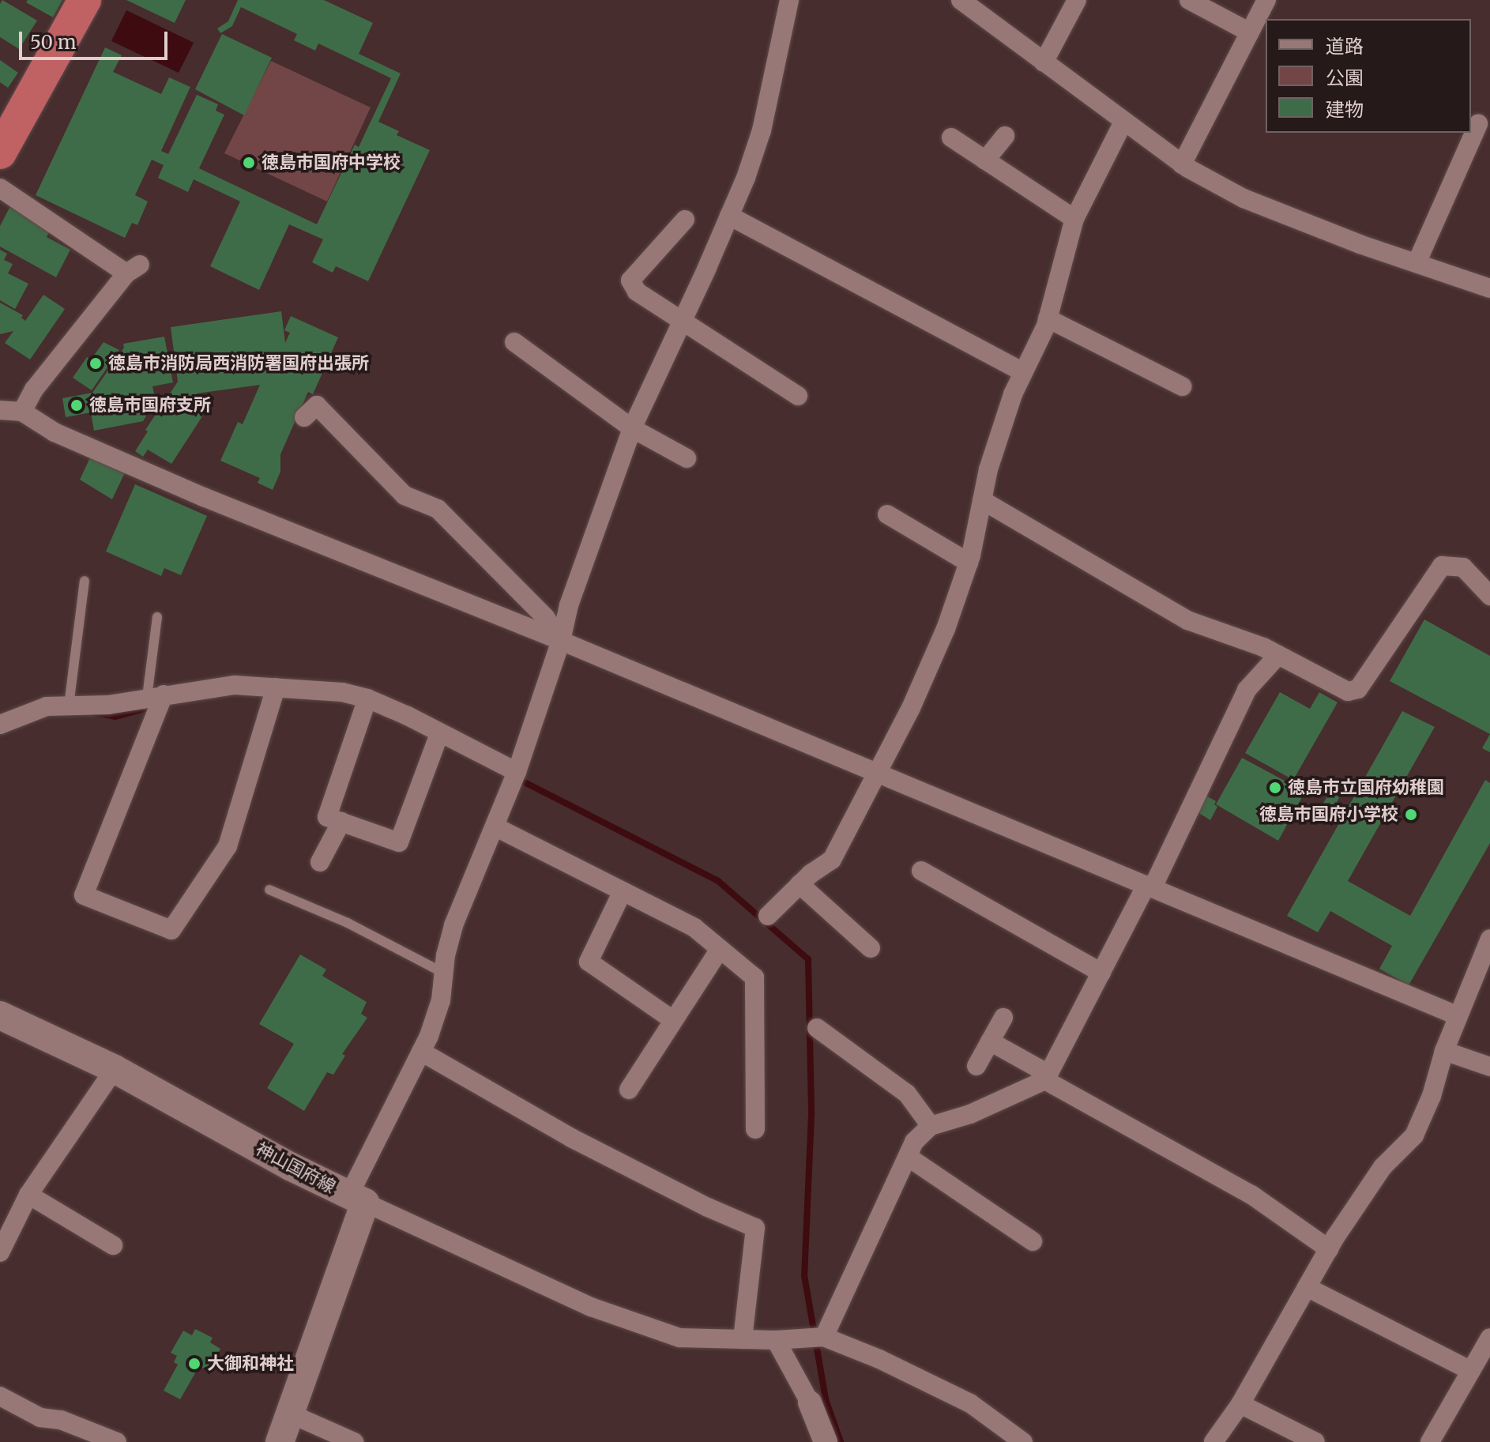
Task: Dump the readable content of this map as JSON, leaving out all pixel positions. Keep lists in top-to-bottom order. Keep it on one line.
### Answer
{"streets":{"main road":["神山国府線"]},"places":["徳島市国府中学校","徳島市消防局西消防署国府出張所","徳島市国府支所","徳島市立国府幼稚園","徳島市国府小学校","大御和神社"],"legend":["道路","公園","建物"],"scale_bar":"50 m"}
